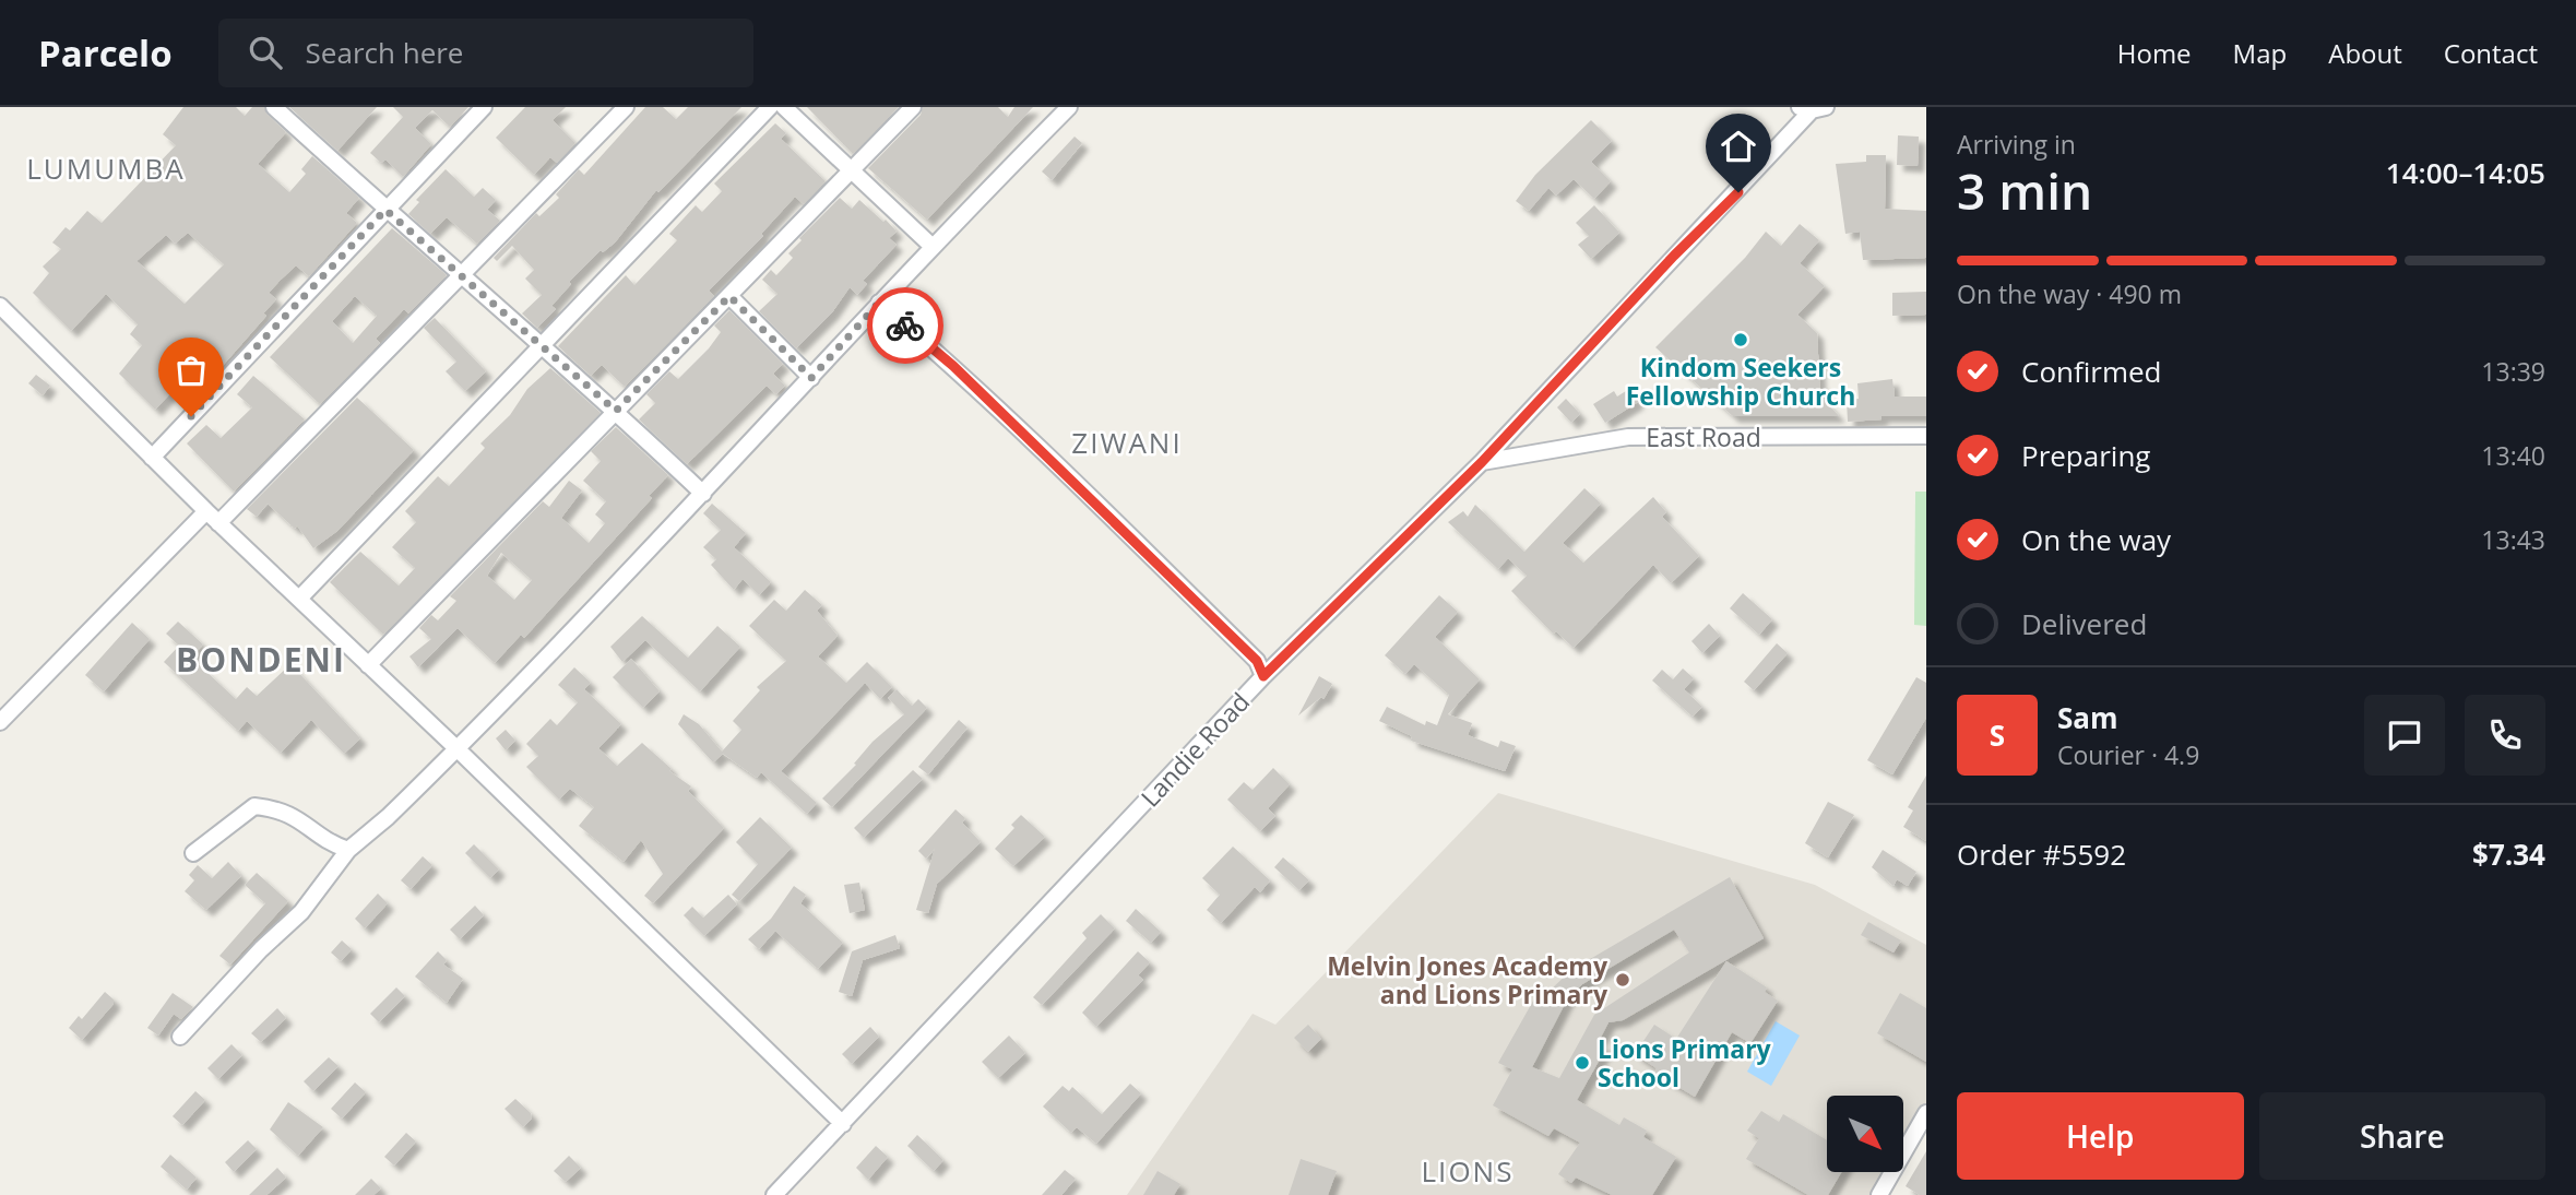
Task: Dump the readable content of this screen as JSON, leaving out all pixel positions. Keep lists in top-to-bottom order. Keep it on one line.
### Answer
{"streets":{"street":["East Road","Landie Road"]},"crossings":[["East Road","Landie Road"]],"districts":["LUMUMBA","ZIWANI","BONDENI","LIONS"],"places":["Kindom Seekers Fellowship Church","Melvin Jones Academy and Lions Primary","Lions Primary School"],"north":"bottom right","page":{"header":"Parcelo","search":"Search here","nav":["Home","Map","About","Contact"],"heading":["3 min","Arriving in","14:00–14:05"],"panel":["Sam","Courier · 4.9","Order #5592","$7.34"],"bar":"On the way · 490 m","list":[["Confirmed","13:39"],["Preparing","13:40"],["On the way","13:43"],"Delivered"],"round":"S","buttons":["Help","Share"]}}
